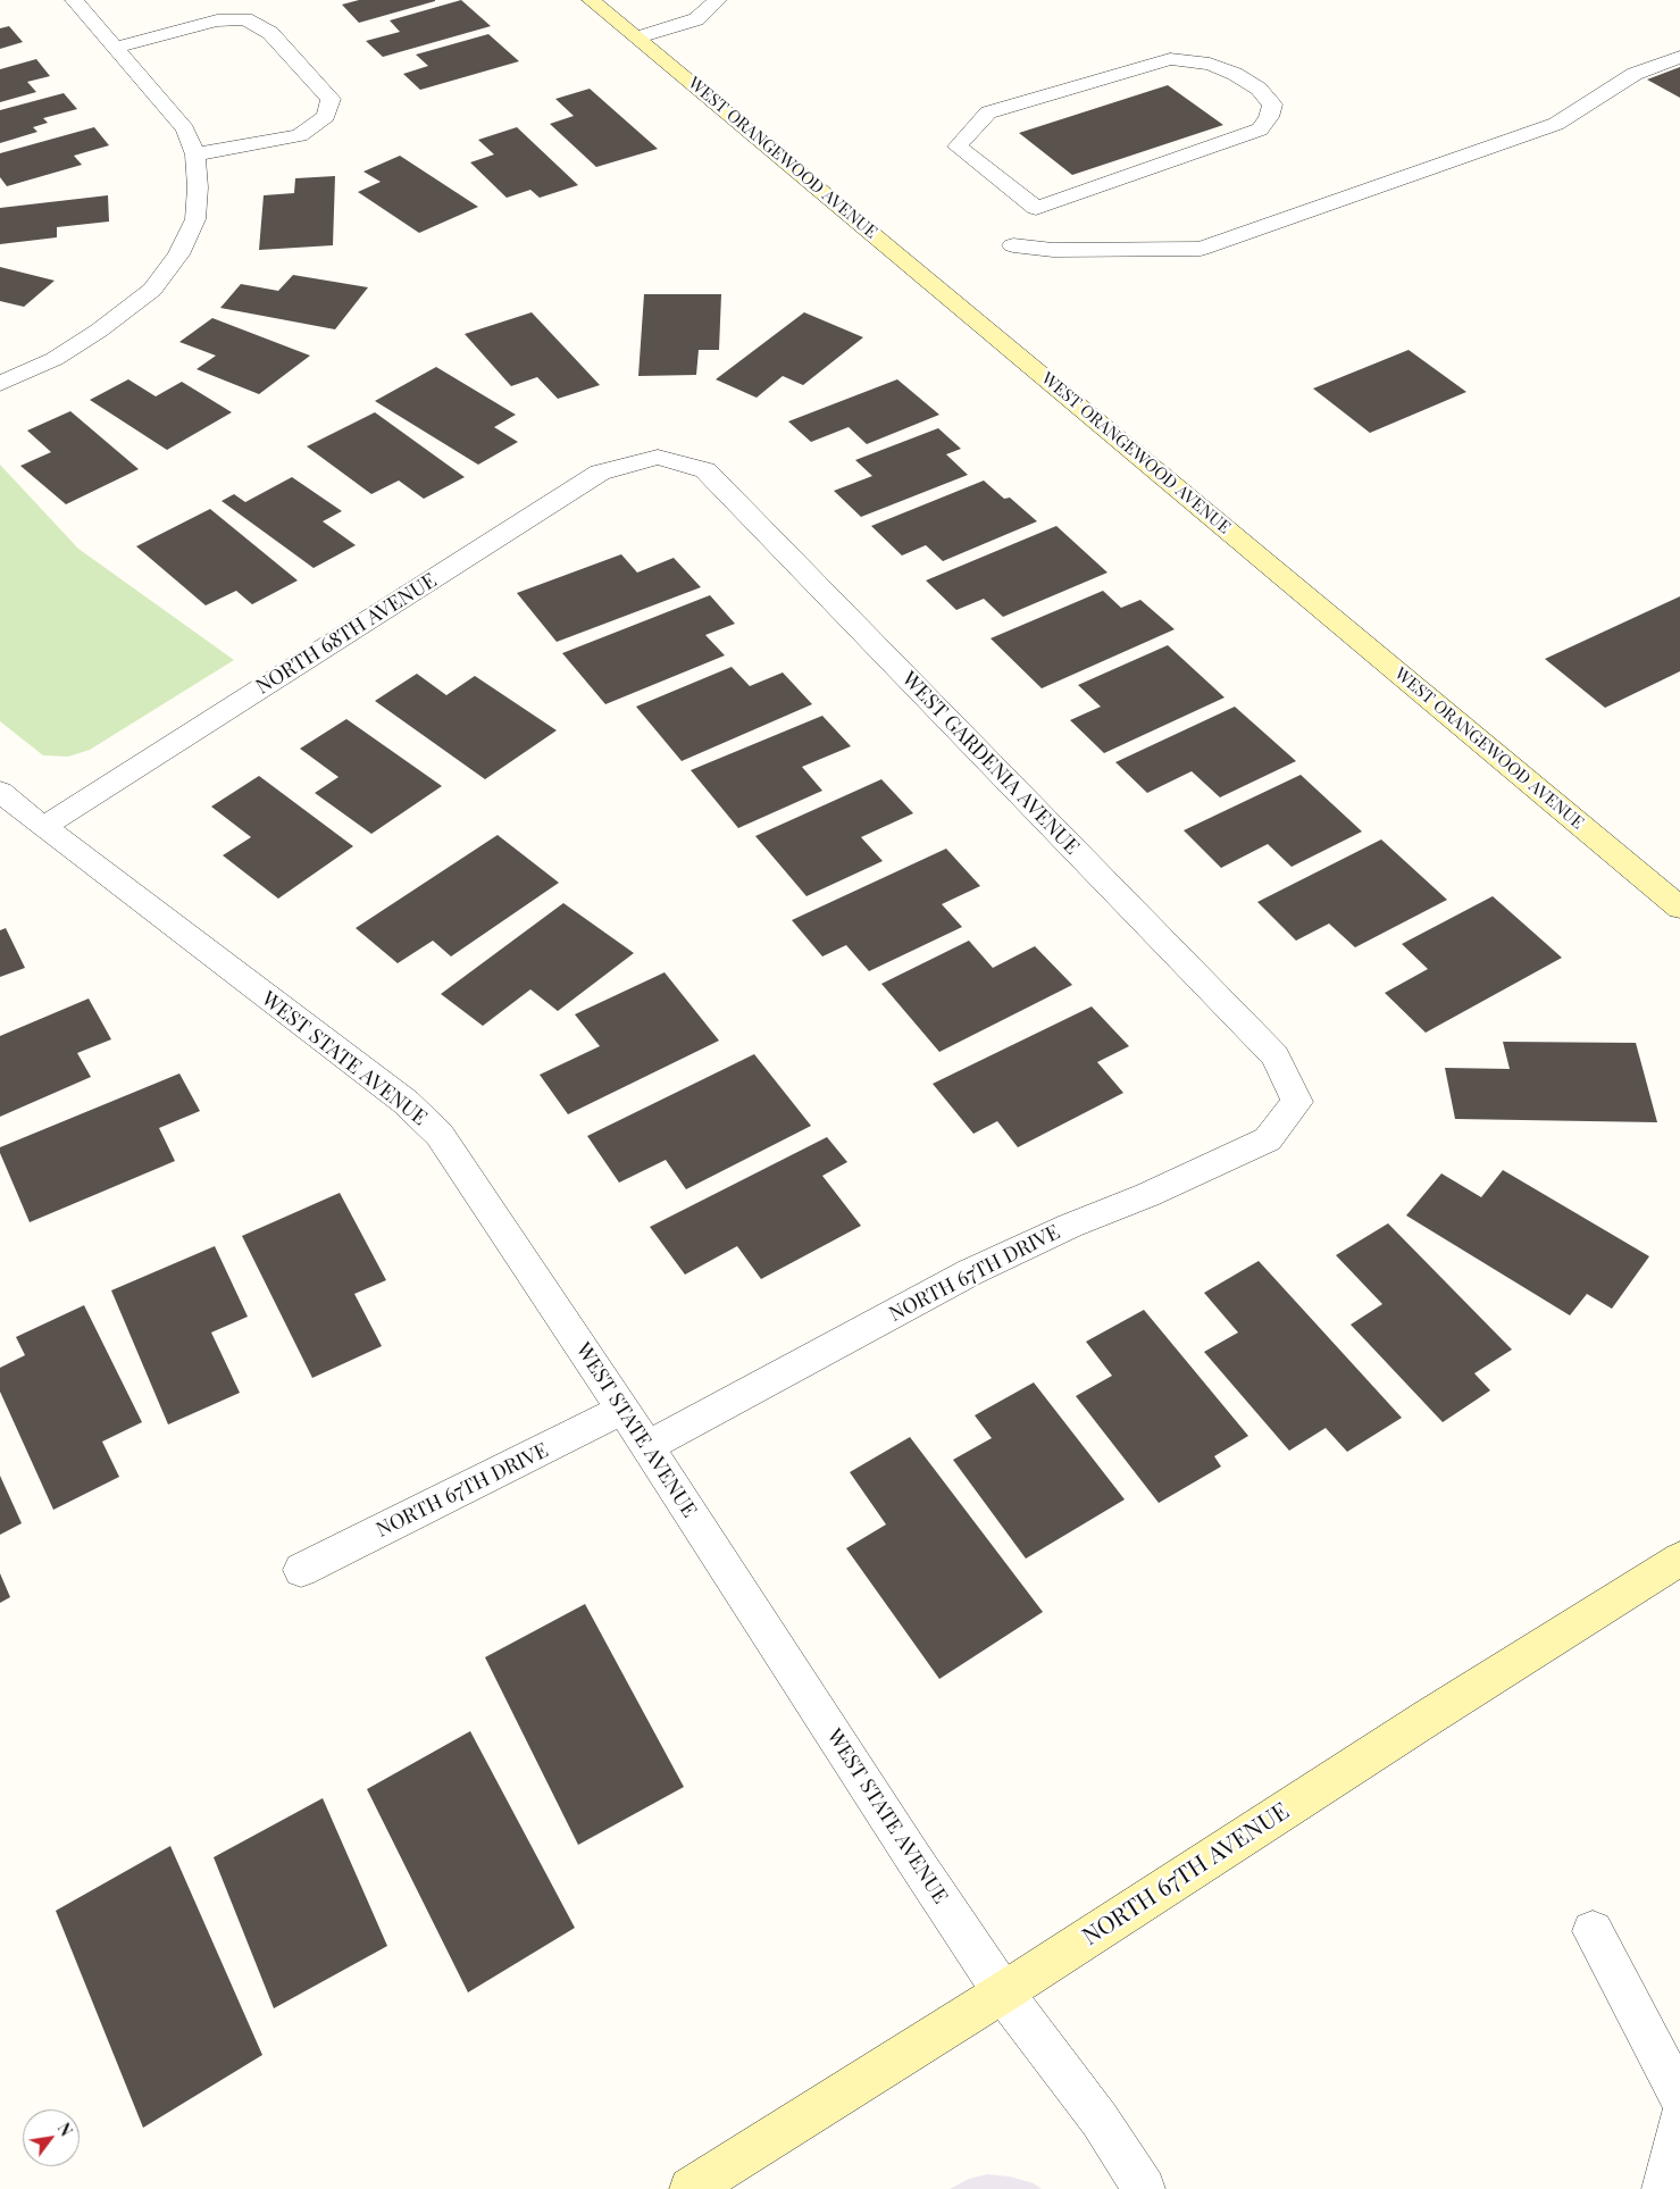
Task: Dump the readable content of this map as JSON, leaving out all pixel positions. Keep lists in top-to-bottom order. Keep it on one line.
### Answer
{"streets":{"street":["WEST ORANGEWOOD AVENUE","NORTH 68TH AVENUE","WEST GARDENIA AVENUE","WEST STATE AVENUE","NORTH 67TH DRIVE","NORTH 67TH AVENUE"]},"crossings":[["NORTH 68TH AVENUE","WEST GARDENIA AVENUE"],["NORTH 68TH AVENUE","WEST STATE AVENUE"],["WEST GARDENIA AVENUE","NORTH 67TH DRIVE"],["WEST STATE AVENUE","NORTH 67TH DRIVE"],["WEST STATE AVENUE","NORTH 67TH AVENUE"]],"north":"top right"}
